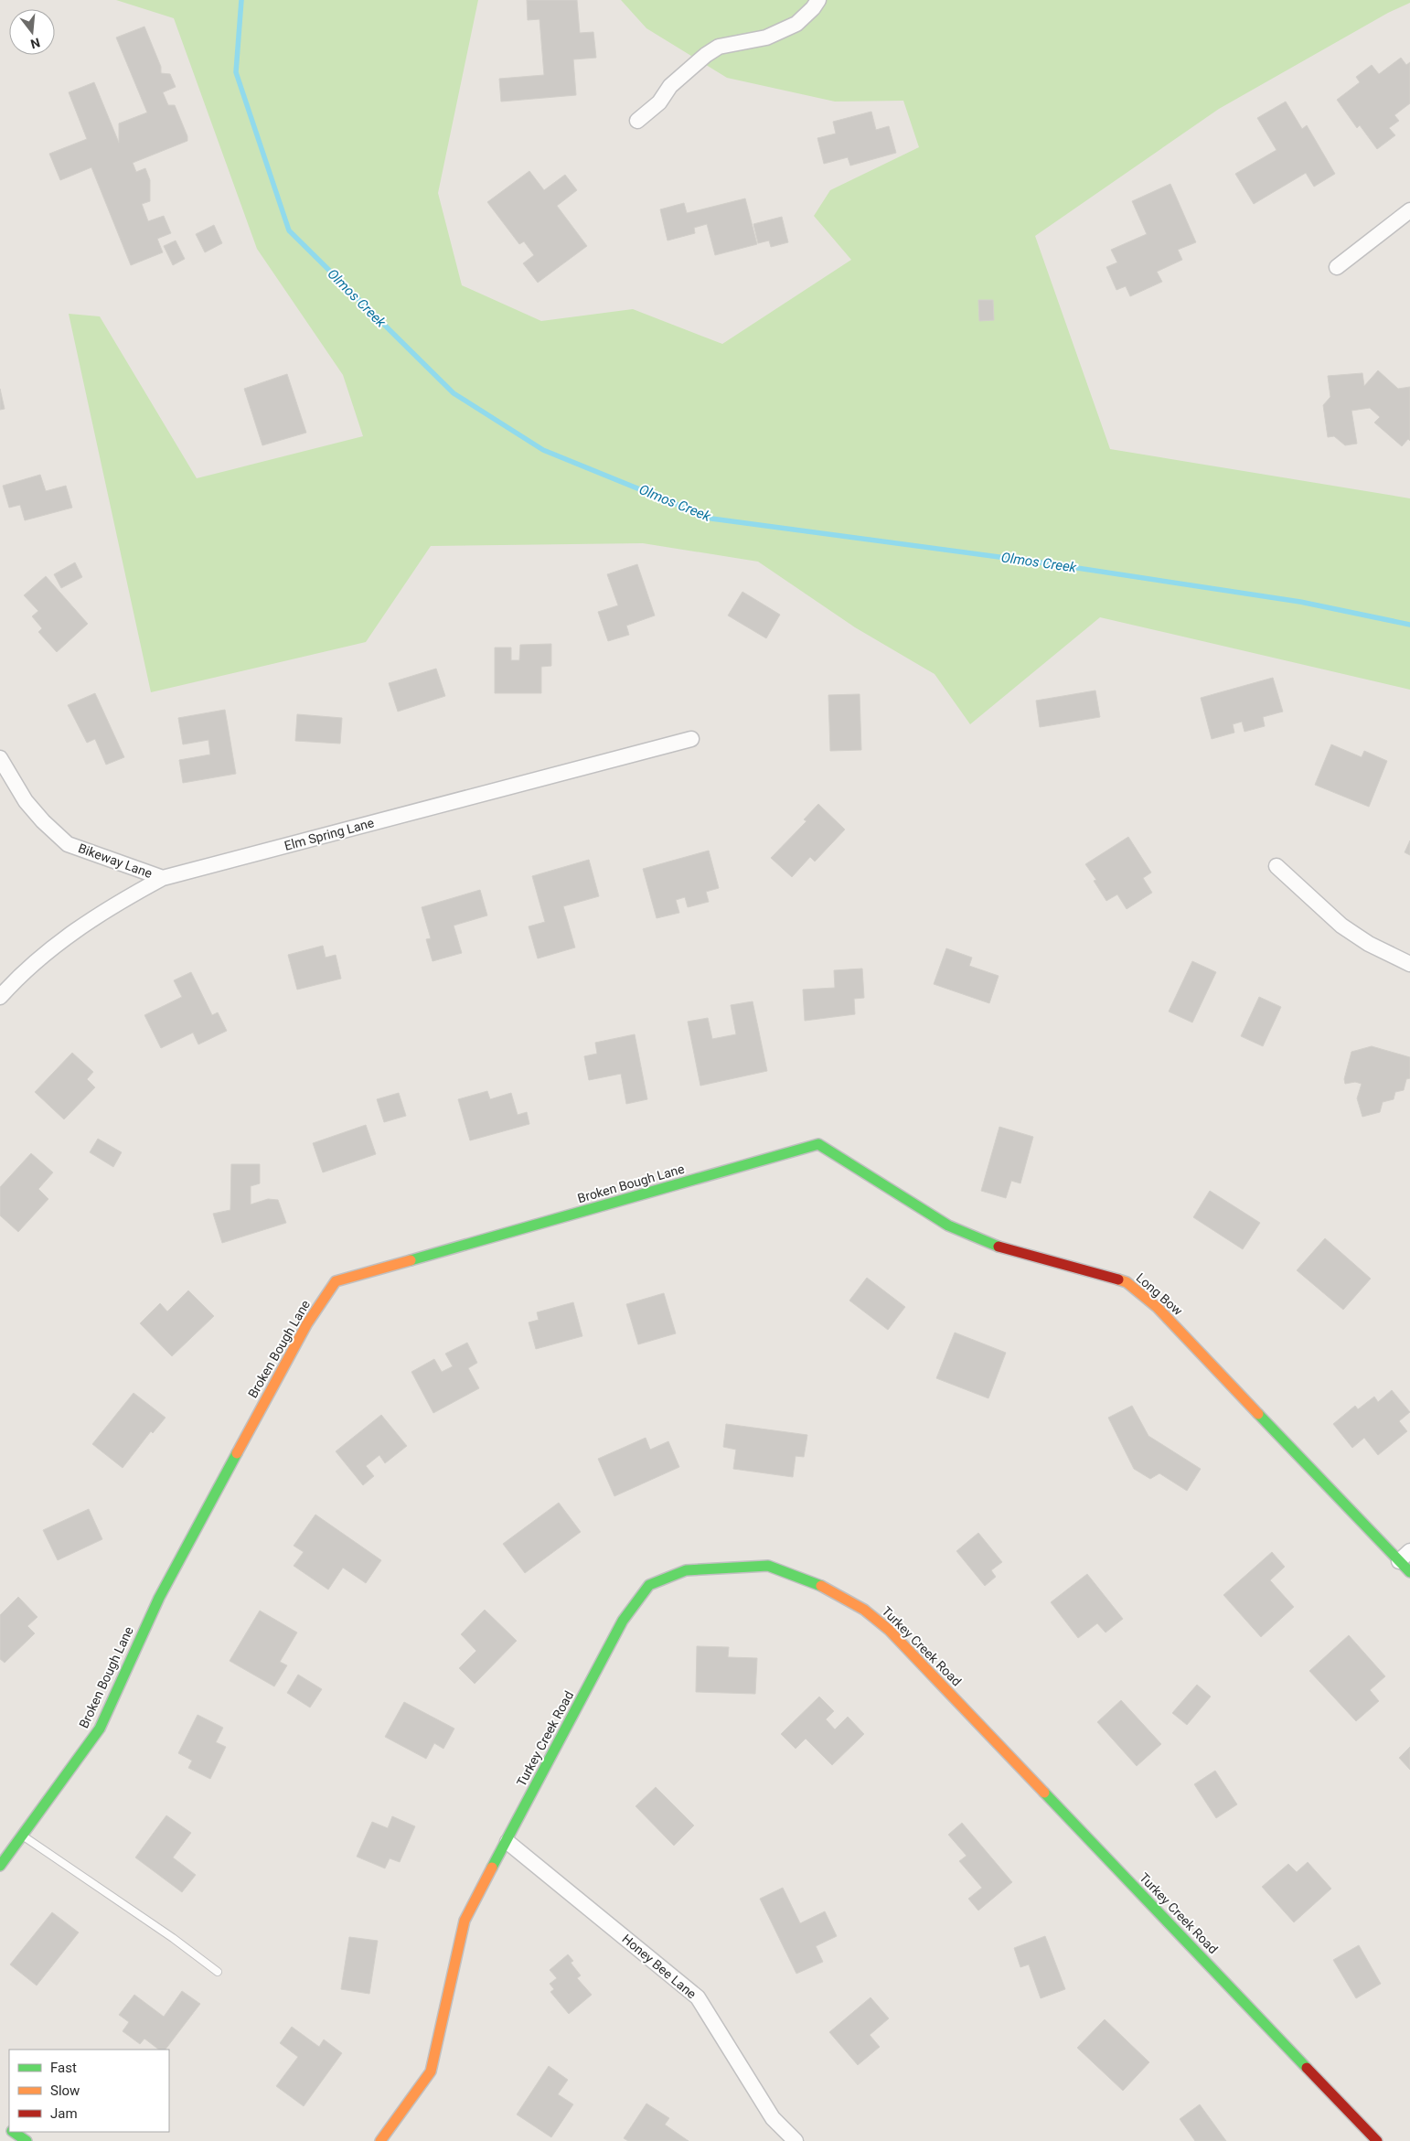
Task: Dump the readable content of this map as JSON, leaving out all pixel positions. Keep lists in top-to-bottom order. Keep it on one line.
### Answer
{"streets":{"street":["Elm Spring Lane","Bikeway Lane","Broken Bough Lane","Long Bow","Turkey Creek Road","Honey Bee Lane"]},"crossings":[["Elm Spring Lane","Bikeway Lane"],["Broken Bough Lane","Long Bow"],["Turkey Creek Road","Honey Bee Lane"]],"water":["Olmos Creek"],"legend":["Fast","Slow","Jam"],"north":"bottom"}
